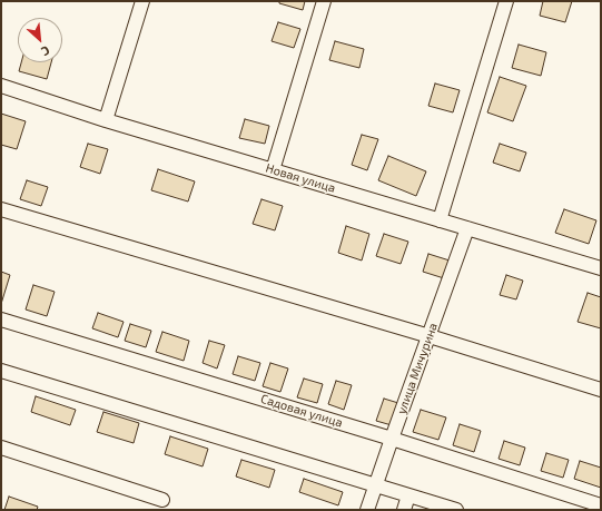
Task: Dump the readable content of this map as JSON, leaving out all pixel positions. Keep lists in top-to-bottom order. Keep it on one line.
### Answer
{"streets":{"street":["Новая улица","улица Мичурина","Садовая улица"]},"crossings":[["Новая улица","улица Мичурина"],["улица Мичурина","Садовая улица"]],"north":"bottom right"}
